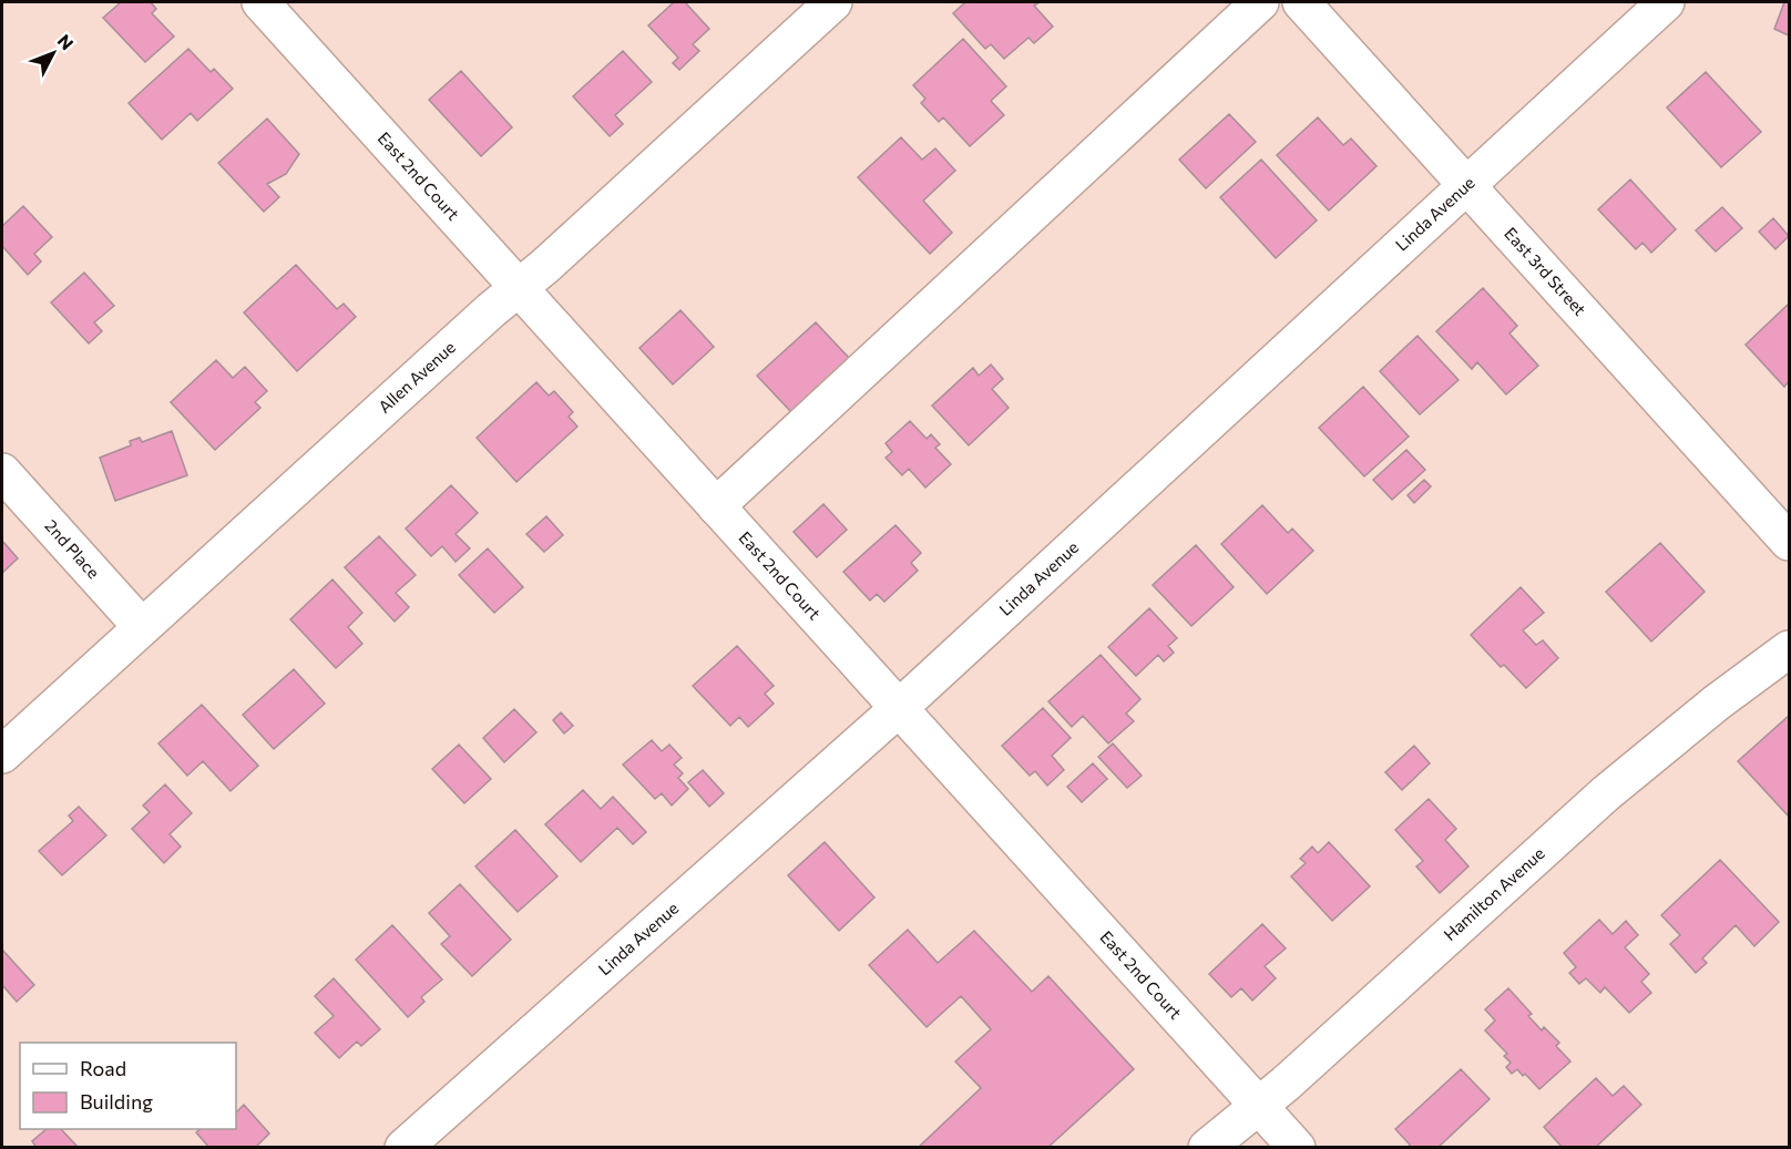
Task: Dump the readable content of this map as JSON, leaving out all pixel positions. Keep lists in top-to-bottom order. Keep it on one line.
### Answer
{"streets":{"street":["East 2nd Court","Linda Avenue","East 3rd Street","Allen Avenue","2nd Place","Hamilton Avenue"]},"crossings":[["East 2nd Court","Linda Avenue"],["East 2nd Court","Allen Avenue"],["East 2nd Court","Hamilton Avenue"],["Linda Avenue","East 3rd Street"],["Allen Avenue","2nd Place"]],"legend":["Road","Building"],"north":"top right"}
